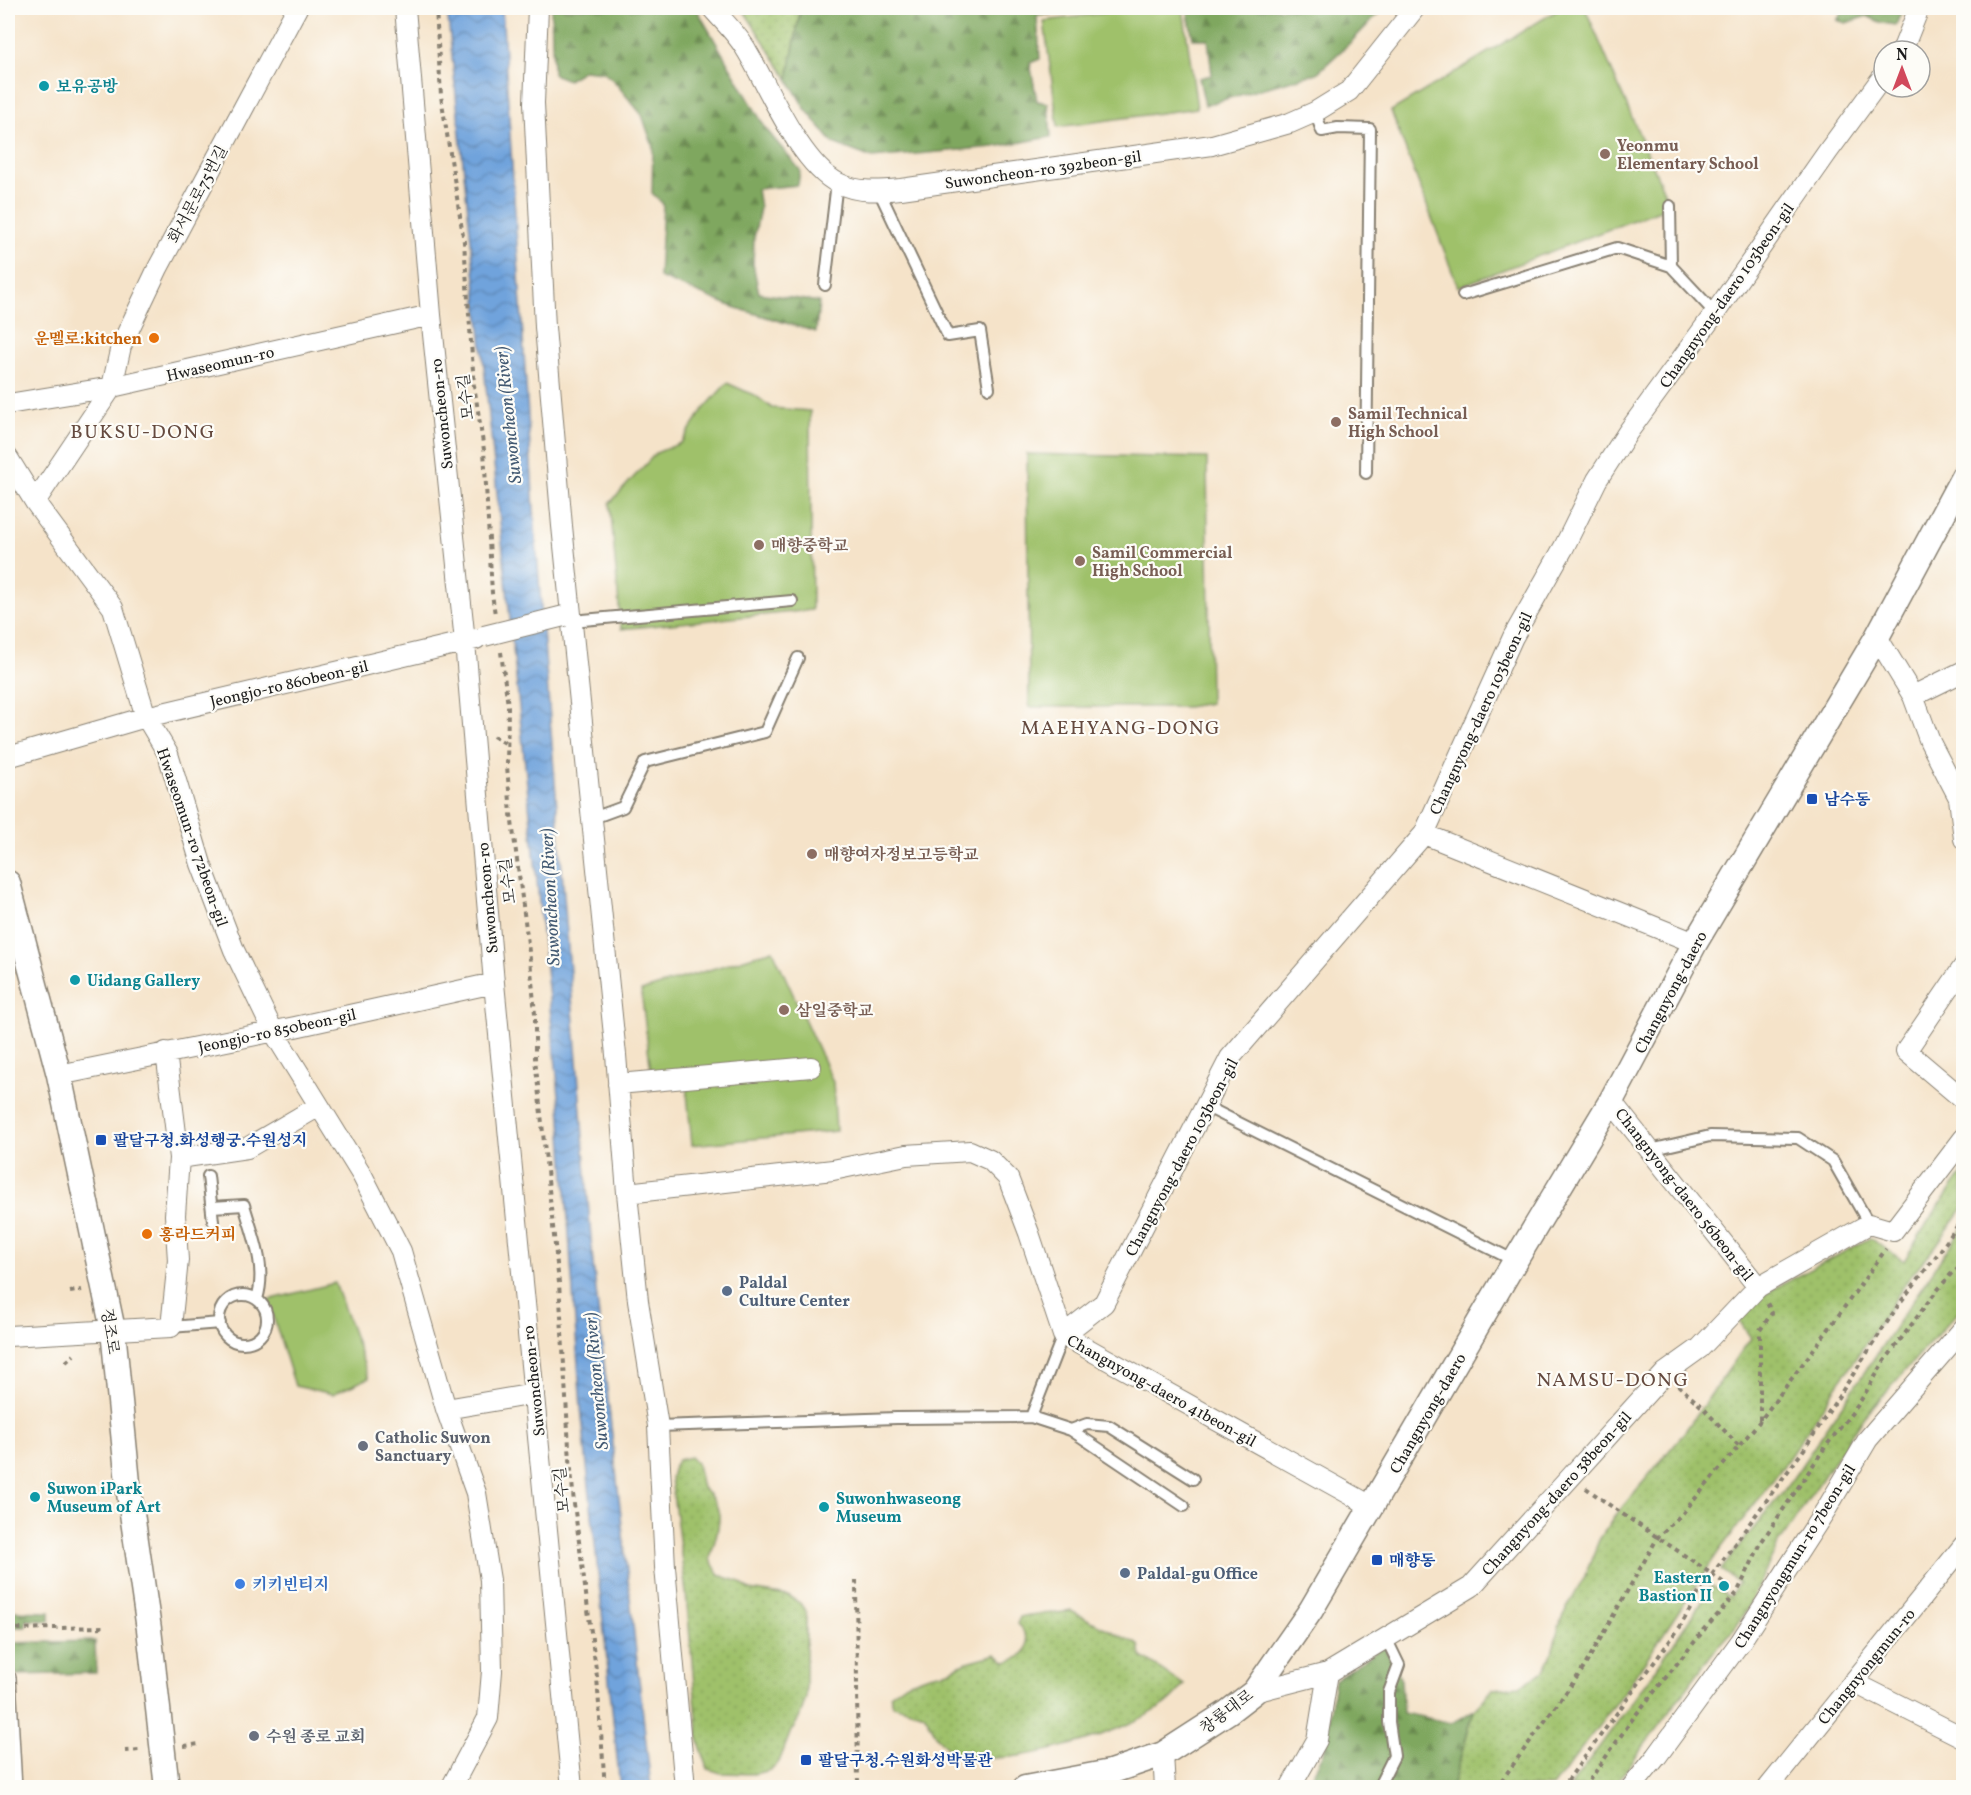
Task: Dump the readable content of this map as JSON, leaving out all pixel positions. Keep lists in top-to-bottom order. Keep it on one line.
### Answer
{"streets":{"street":["Suwoncheon-ro 392beon-gil","화서문로75번길","Changnyong-daero 103beon-gil","Hwaseomun-ro","Suwoncheon-ro","Jeongjo-ro 860beon-gil","Hwaseomun-ro 72beon-gil","Changnyong-daero","Jeongjo-ro 850beon-gil","Changnyong-daero 56beon-gil","정조로","Changnyong-daero 41beon-gil","Changnyong-daero 38beon-gil","Changnyongmun-ro 7beon-gil","Changnyongmun-ro","창룡대로"],"path":["모수길"]},"crossings":[["화서문로75번길","Hwaseomun-ro"],["Changnyong-daero 103beon-gil","Changnyong-daero 41beon-gil"],["Hwaseomun-ro","Suwoncheon-ro"],["Suwoncheon-ro","Jeongjo-ro 860beon-gil"],["Suwoncheon-ro","Jeongjo-ro 850beon-gil"],["Jeongjo-ro 860beon-gil","Hwaseomun-ro 72beon-gil"],["Hwaseomun-ro 72beon-gil","Jeongjo-ro 850beon-gil"],["Changnyong-daero","Changnyong-daero 56beon-gil"],["Changnyong-daero","Changnyong-daero 41beon-gil"],["Changnyong-daero","창룡대로"],["Jeongjo-ro 850beon-gil","정조로"],["Changnyong-daero 56beon-gil","Changnyong-daero 38beon-gil"],["Changnyong-daero 41beon-gil","창룡대로"],["Changnyong-daero 38beon-gil","창룡대로"]],"districts":["BUKSU-DONG","MAEHYANG-DONG","NAMSU-DONG"],"water":["Suwoncheon (River)"],"places":{"other":["보유공방","Yeonmu Elementary School","운멜로:kitchen","Samil Technical High School","매향중학교","Samil Commercial High School","매향여자정보고등학교","Uidang Gallery","삼일중학교","홍라드커피","Paldal Culture Center","Catholic Suwon Sanctuary","Suwon iPark Museum of Art","Suwonhwaseong Museum","Paldal-gu Office","키키빈티지","Eastern Bastion II","수원 종로 교회"],"transit":["남수동","팔달구청.화성행궁.수원성지","매향동","팔달구청.수원화성박물관"]},"north":"top"}
